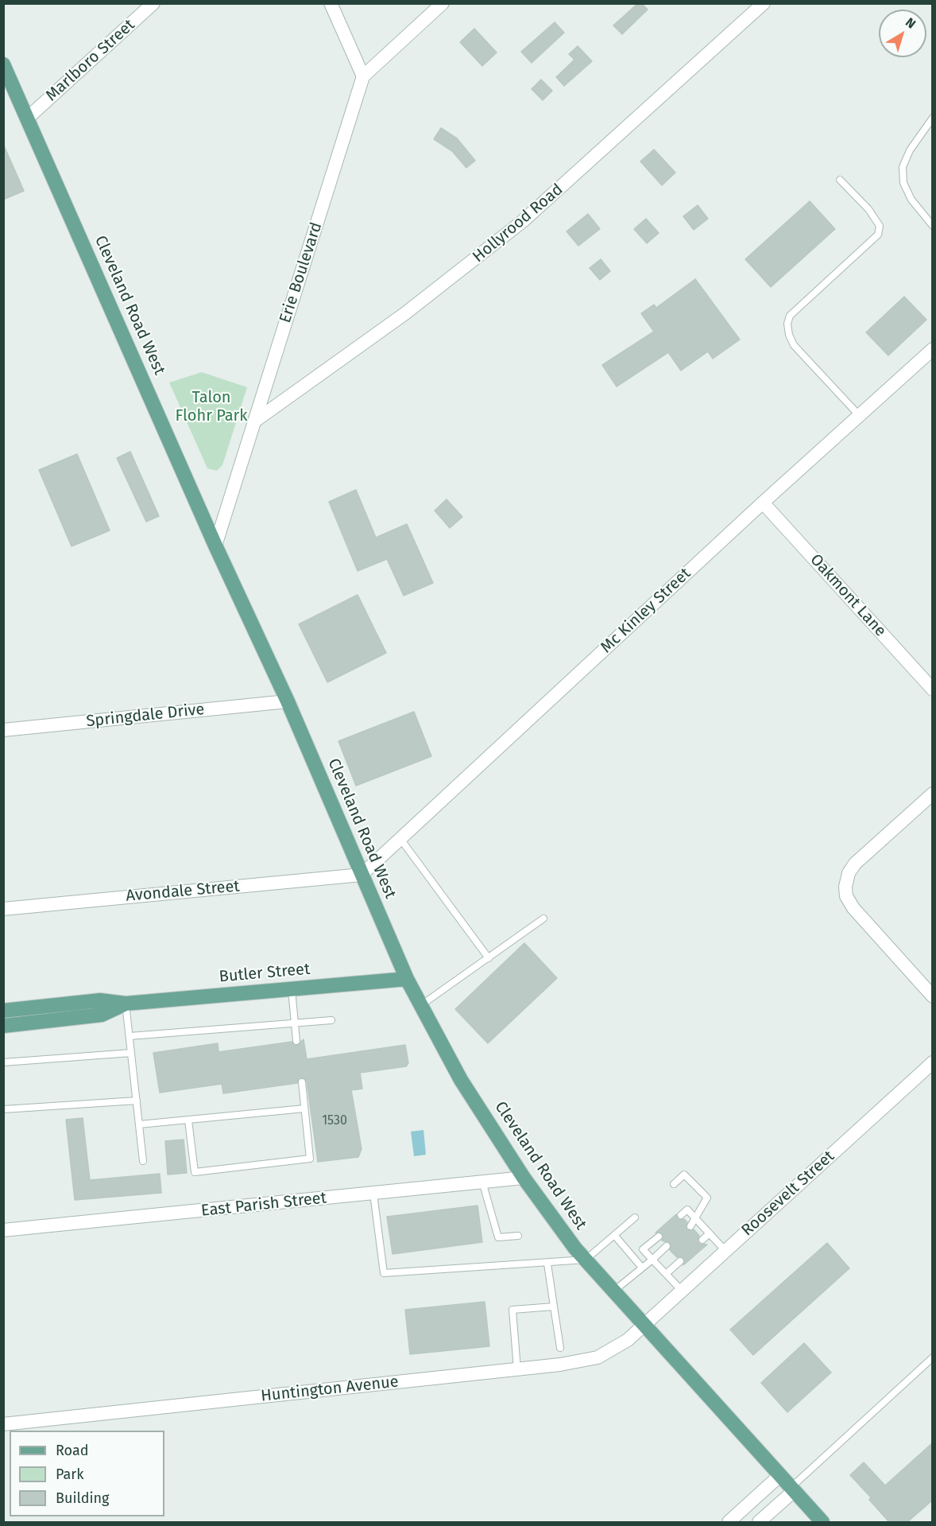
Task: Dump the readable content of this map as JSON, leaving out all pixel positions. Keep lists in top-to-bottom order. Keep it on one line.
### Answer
{"streets":{"main road":["Cleveland Road West","Butler Street"],"street":["Marlboro Street","Hollyrood Road","Erie Boulevard","Oakmont Lane","Mc Kinley Street","Springdale Drive","Avondale Street","Roosevelt Street","East Parish Street","Huntington Avenue"]},"crossings":[["Marlboro Street","Cleveland Road West"],["Hollyrood Road","Erie Boulevard"],["Erie Boulevard","Cleveland Road West"],["Cleveland Road West","Mc Kinley Street"],["Cleveland Road West","Springdale Drive"],["Cleveland Road West","Avondale Street"],["Cleveland Road West","Butler Street"],["Cleveland Road West","Roosevelt Street"],["Cleveland Road West","East Parish Street"],["Cleveland Road West","Huntington Avenue"],["Oakmont Lane","Mc Kinley Street"],["Mc Kinley Street","Avondale Street"],["Roosevelt Street","Huntington Avenue"]],"parks":["Talon Flohr Park"],"house_numbers":["1530"],"legend":["Road","Park","Building"],"north":"top right"}
